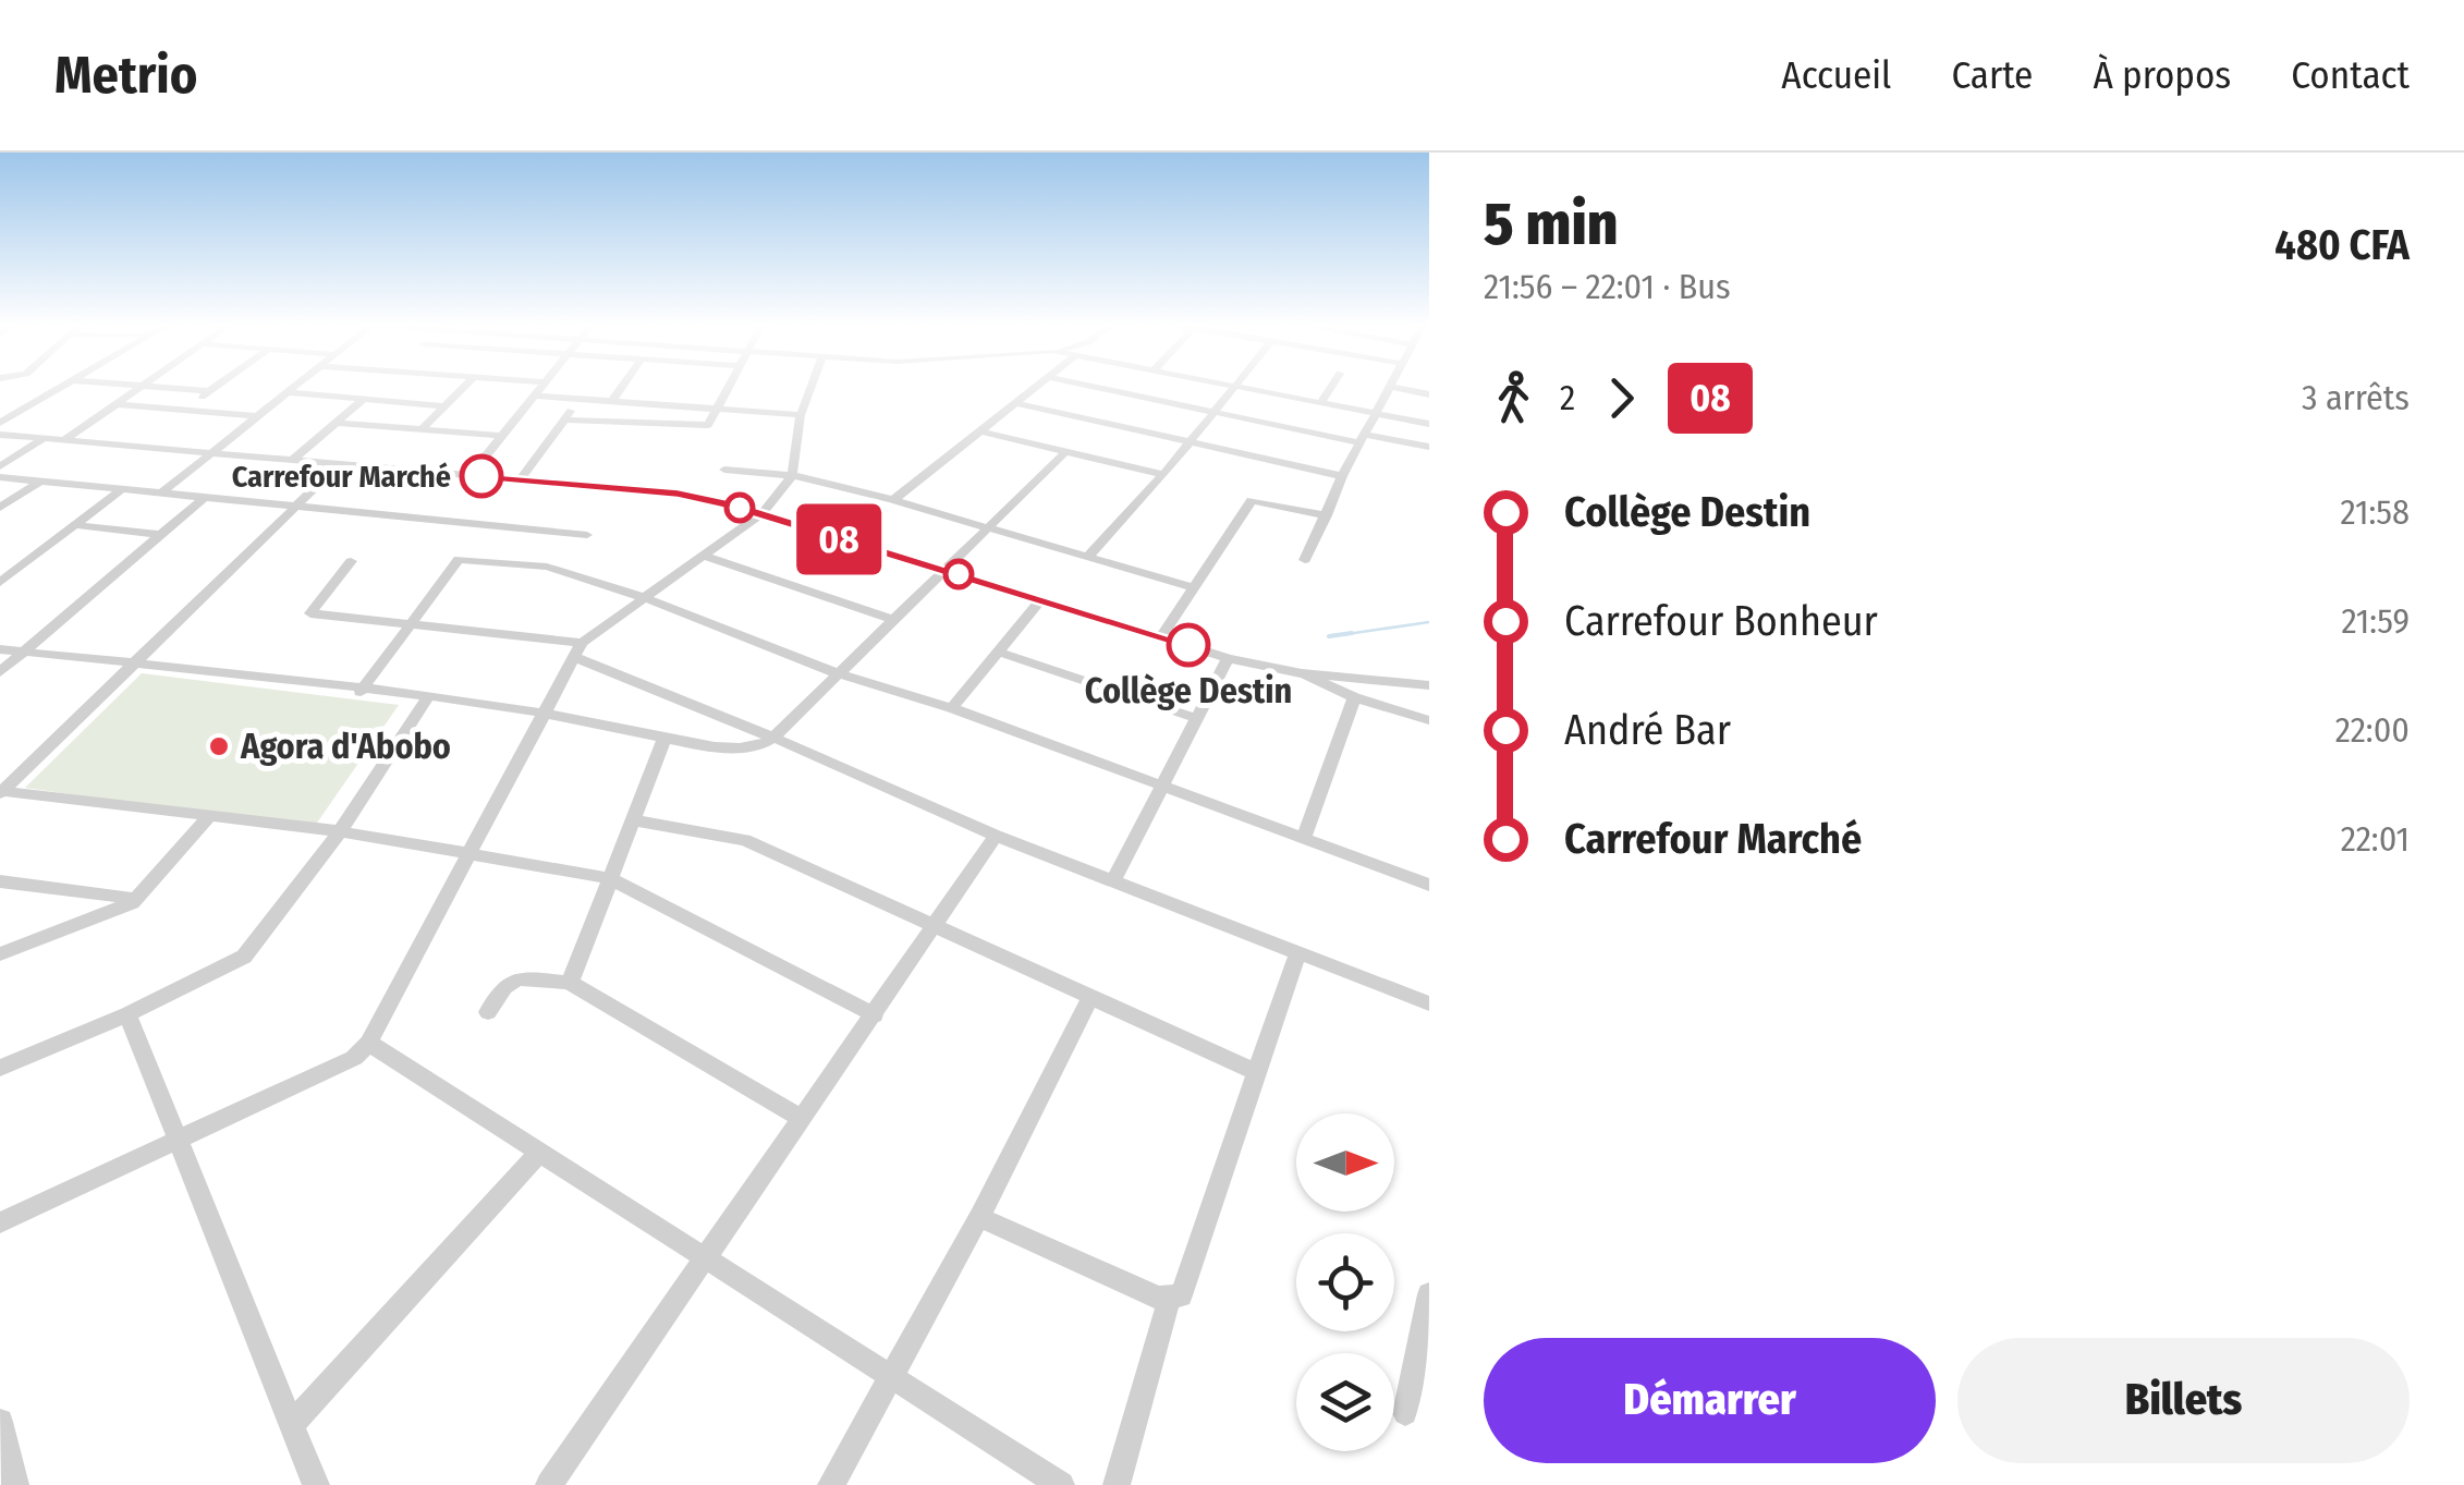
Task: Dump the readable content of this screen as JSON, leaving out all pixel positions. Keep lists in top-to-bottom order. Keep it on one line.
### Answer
{"places":["Carrefour Marché","Collège Destin","Agora d'Abobo"],"lines":["bus line 08"],"north":"right","page":{"header":"Metrio","nav":["Accueil","Carte","À propos","Contact"],"on_map":"08","heading":["5 min","21:56 – 22:01 · Bus","480 CFA"],"legs":["2","08","3 arrêts"],"list":[{"name":"Collège Destin","value":"21:58"},{"name":"Carrefour Bonheur","value":"21:59"},{"name":"André Bar","value":"22:00"},{"name":"Carrefour Marché","value":"22:01"}],"buttons":["Démarrer","Billets"]}}
